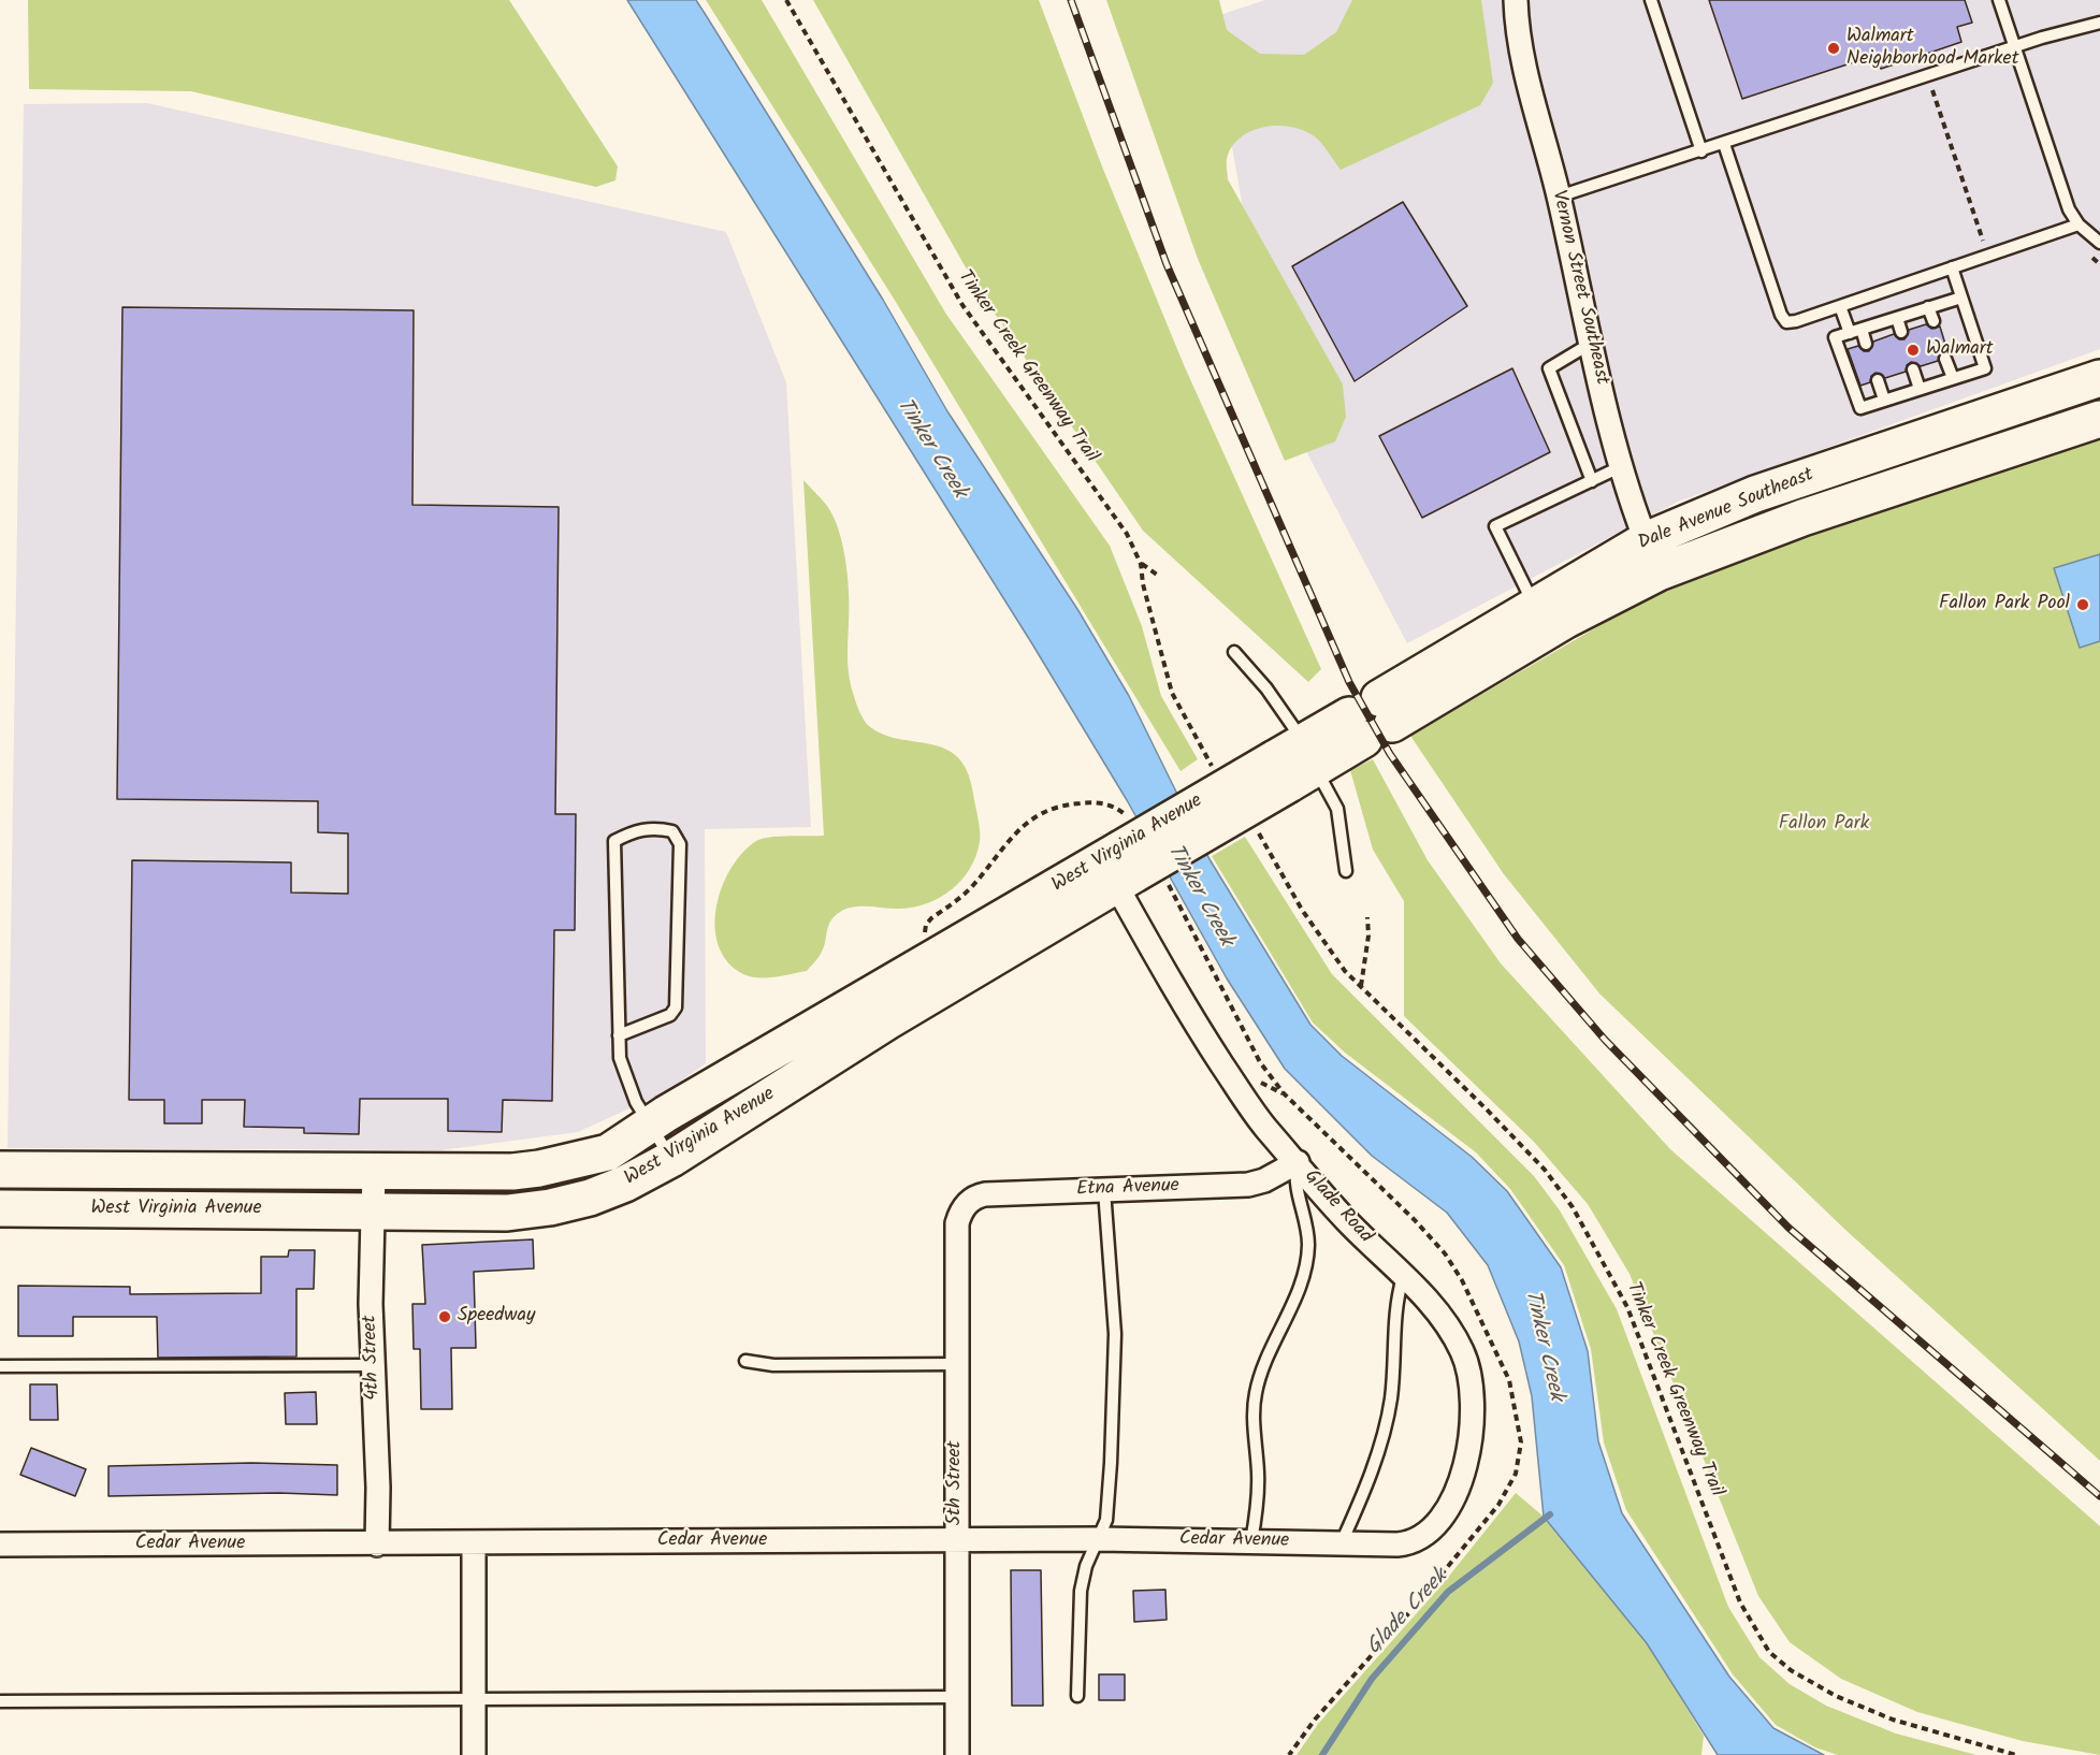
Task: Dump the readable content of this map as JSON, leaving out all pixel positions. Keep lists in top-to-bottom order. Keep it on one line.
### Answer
{"streets":{"main road":["Dale Avenue Southeast","West Virginia Avenue"],"street":["Vernon Street Southeast","Etna Avenue","Glade Road","4th Street","5th Street","Cedar Avenue"],"path":["Tinker Creek Greenway Trail"]},"crossings":[["Vernon Street Southeast","Dale Avenue Southeast"],["Dale Avenue Southeast","West Virginia Avenue"],["West Virginia Avenue","Glade Road"],["West Virginia Avenue","4th Street"],["Etna Avenue","Glade Road"],["Etna Avenue","5th Street"],["Glade Road","Cedar Avenue"],["4th Street","Cedar Avenue"],["5th Street","Cedar Avenue"]],"water":["Tinker Creek","Glade Creek"],"parks":["Fallon Park"],"places":["Walmart Neighborhood Market","Walmart","Fallon Park Pool","Speedway"]}
